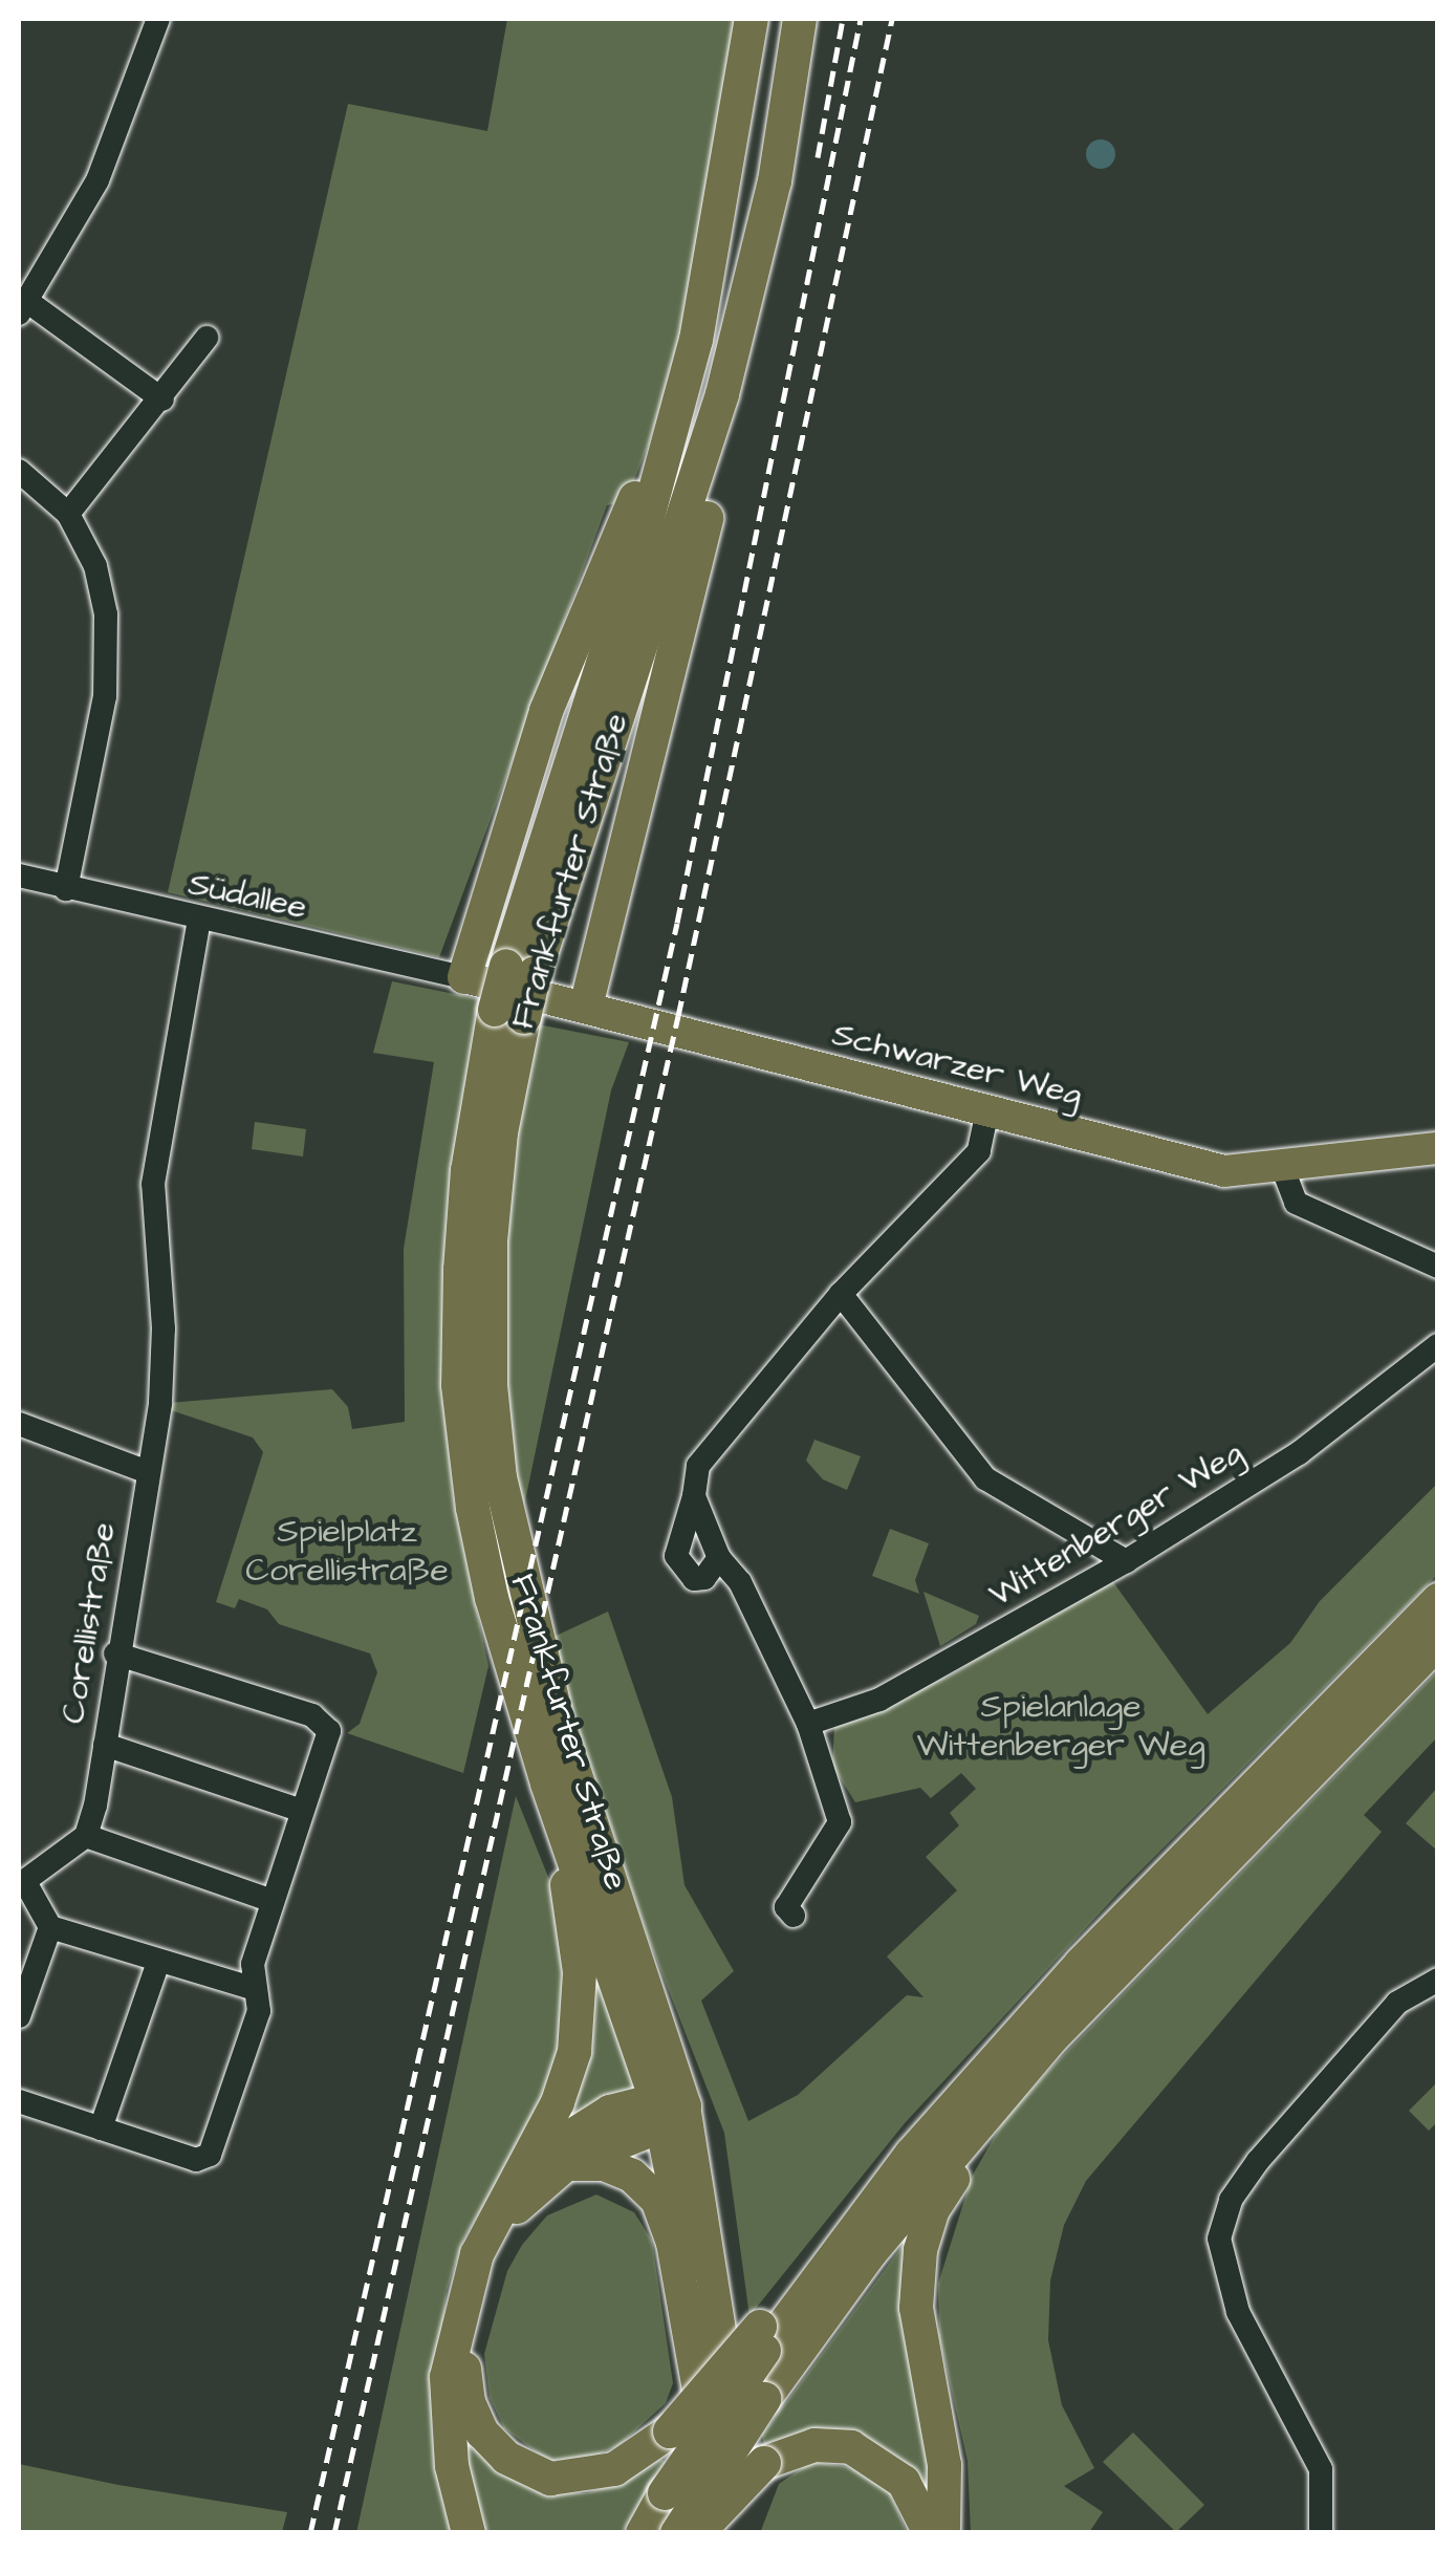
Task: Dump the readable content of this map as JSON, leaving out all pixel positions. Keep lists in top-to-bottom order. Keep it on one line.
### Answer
{"streets":{"highway":["Frankfurter Straße"],"main road":["Schwarzer Weg"],"street":["Südallee","Wittenberger Weg","Corellistraße"]},"crossings":[["Südallee","Schwarzer Weg"],["Südallee","Corellistraße"]],"parks":["Spielplatz Corellistraße","Spielanlage Wittenberger Weg"]}
